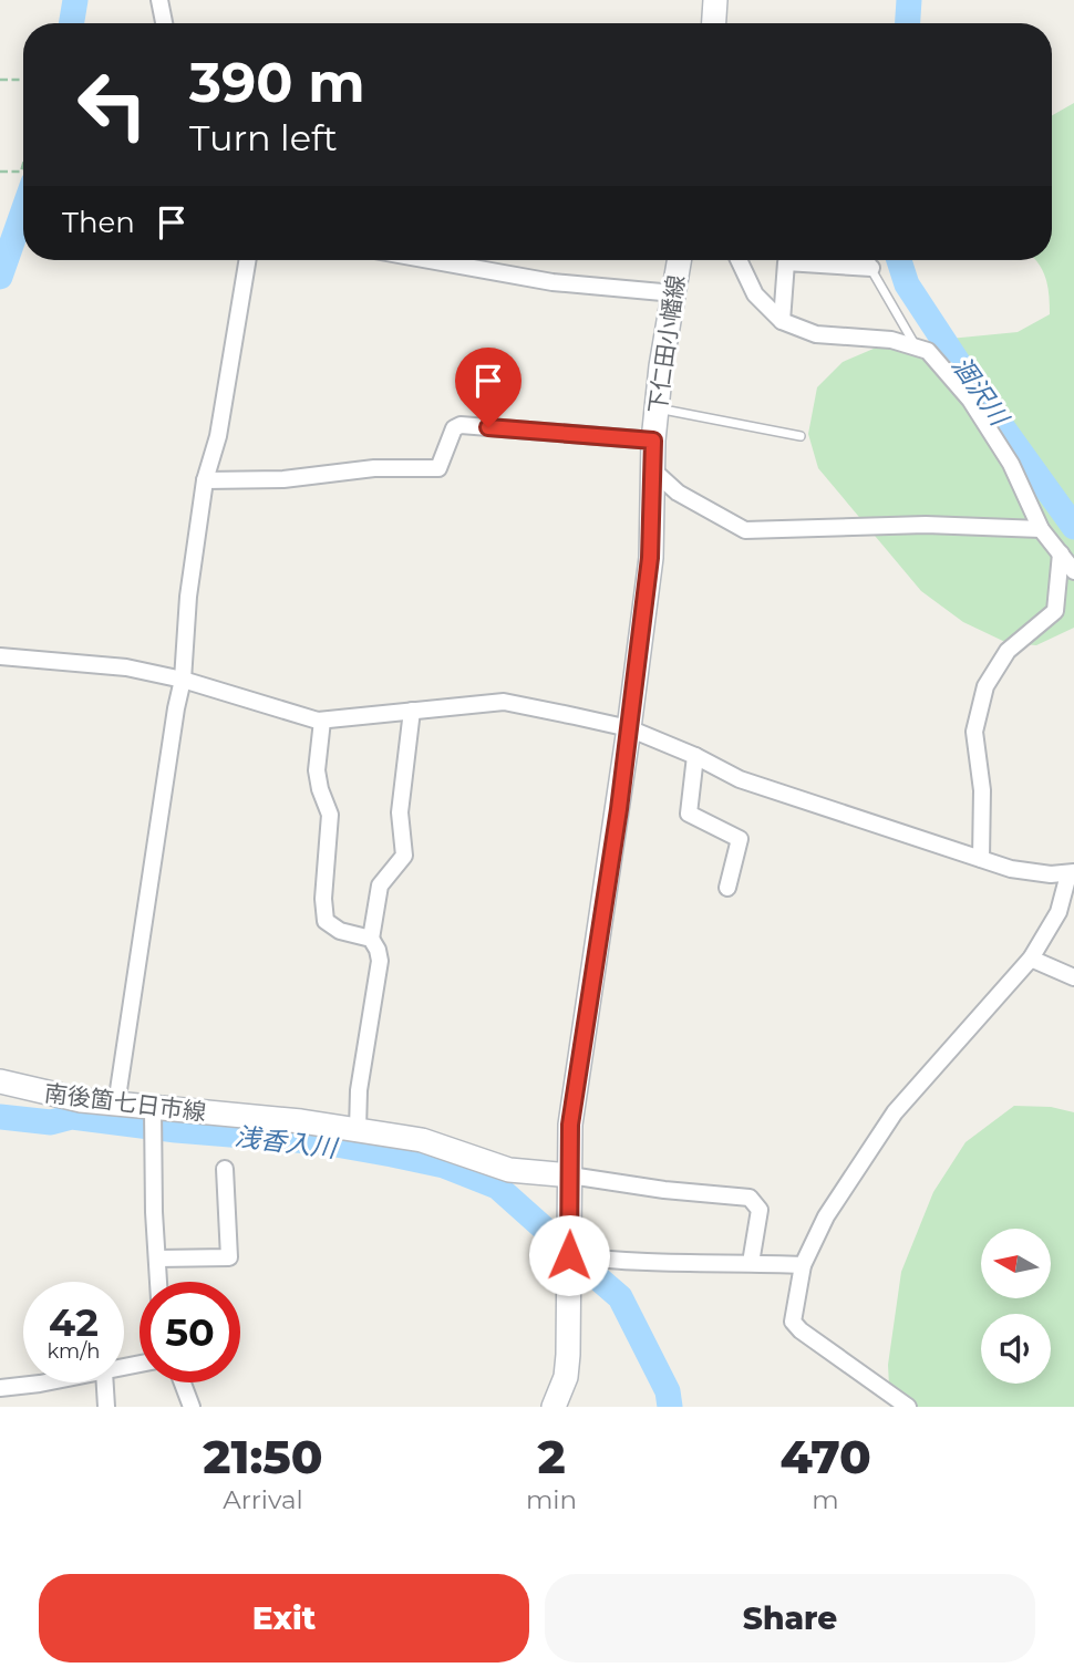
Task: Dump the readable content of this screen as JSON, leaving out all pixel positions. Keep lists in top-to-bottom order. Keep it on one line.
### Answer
{"streets":{"main road":["下仁田小幡線","南後箇七日市線"]},"crossings":[["下仁田小幡線","南後箇七日市線"]],"water":["涸沢川","浅香入川"],"north":"left","page":{"turn":["390 m","Turn left"],"then":"Then","speed":"42 km/h","limit":"50","eta":["21:50","Arrival","2","min","470","m"],"buttons":["Exit","Share"]}}
